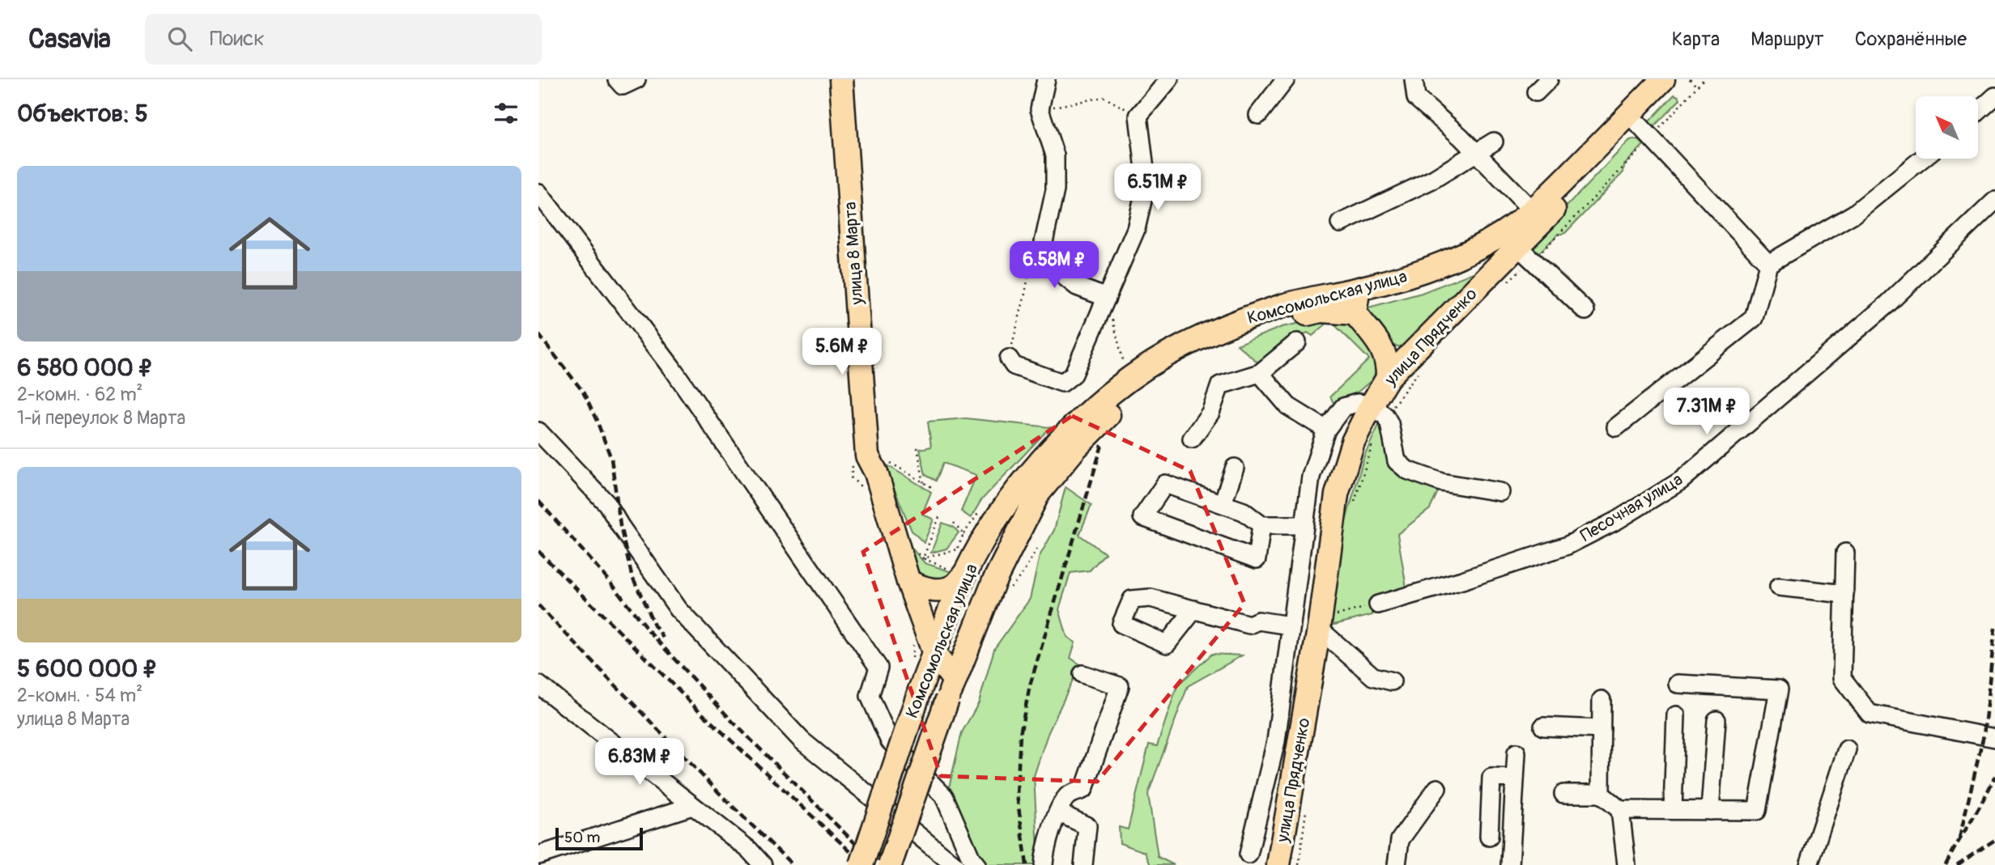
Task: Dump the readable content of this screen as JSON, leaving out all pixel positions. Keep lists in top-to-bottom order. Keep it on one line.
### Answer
{"streets":{"main road":["улица 8 Марта","Комсомольская улица","улица Прядченко"],"street":["Песочная улица"]},"crossings":[["улица 8 Марта","Комсомольская улица"],["Комсомольская улица","улица Прядченко"]],"scale_bar":"50 m","north":"top left","page":{"header":"Casavia","search":"Поиск","nav":["Карта","Маршрут","Сохранённые"],"heading":"Объектов: 5","list":[{"name":"6 580 000 ₽","note":"2-комн. · 62 m² · 1-й переулок 8 Марта"},{"name":"5 600 000 ₽","note":"2-комн. · 54 m² · улица 8 Марта"}],"price":["6.51M ₽","6.58M ₽","5.6M ₽","7.31M ₽","6.83M ₽"],"scale":"50 m"}}
